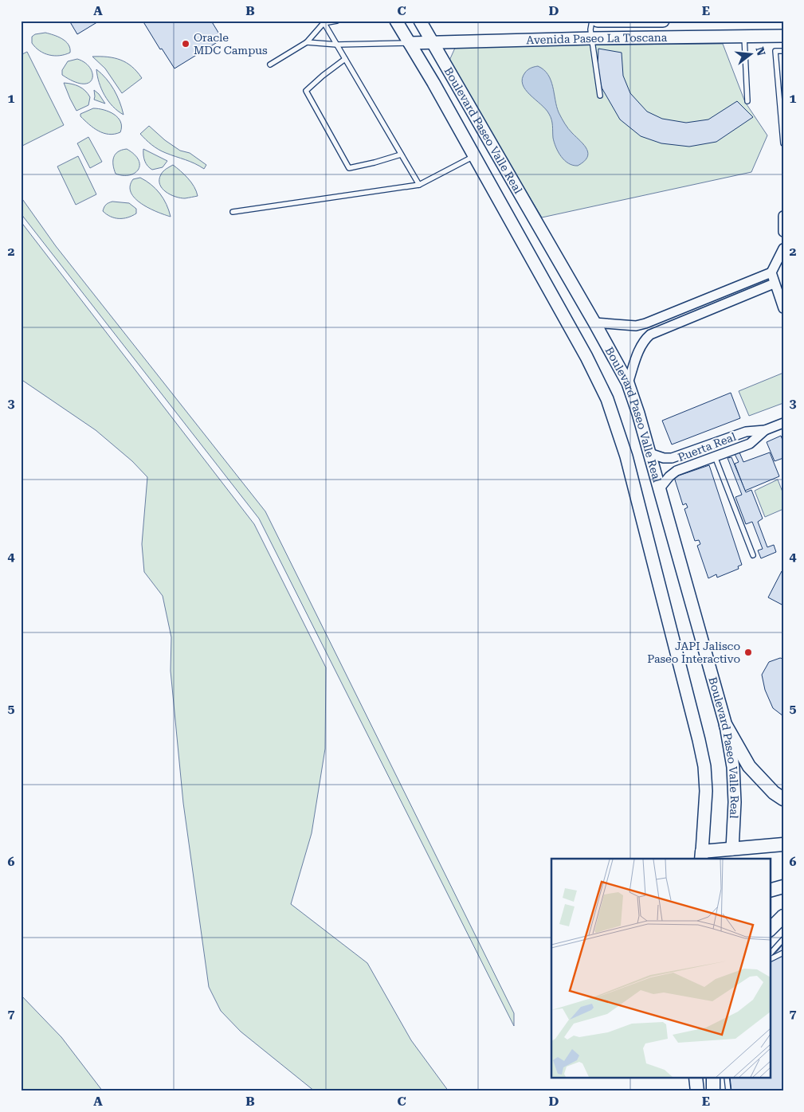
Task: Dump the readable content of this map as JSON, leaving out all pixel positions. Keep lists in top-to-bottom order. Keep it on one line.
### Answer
{"streets":{"street":["Avenida Paseo La Toscana","Boulevard Paseo Valle Real","Puerta Real"]},"crossings":[["Avenida Paseo La Toscana","Boulevard Paseo Valle Real"],["Boulevard Paseo Valle Real","Puerta Real"]],"places":["Oracle MDC Campus","JAPI Jalisco Paseo Interactivo"],"north":"right","grid":{"columns":["A","B","C","D","E"],"rows":["1","2","3","4","5","6","7"]}}
